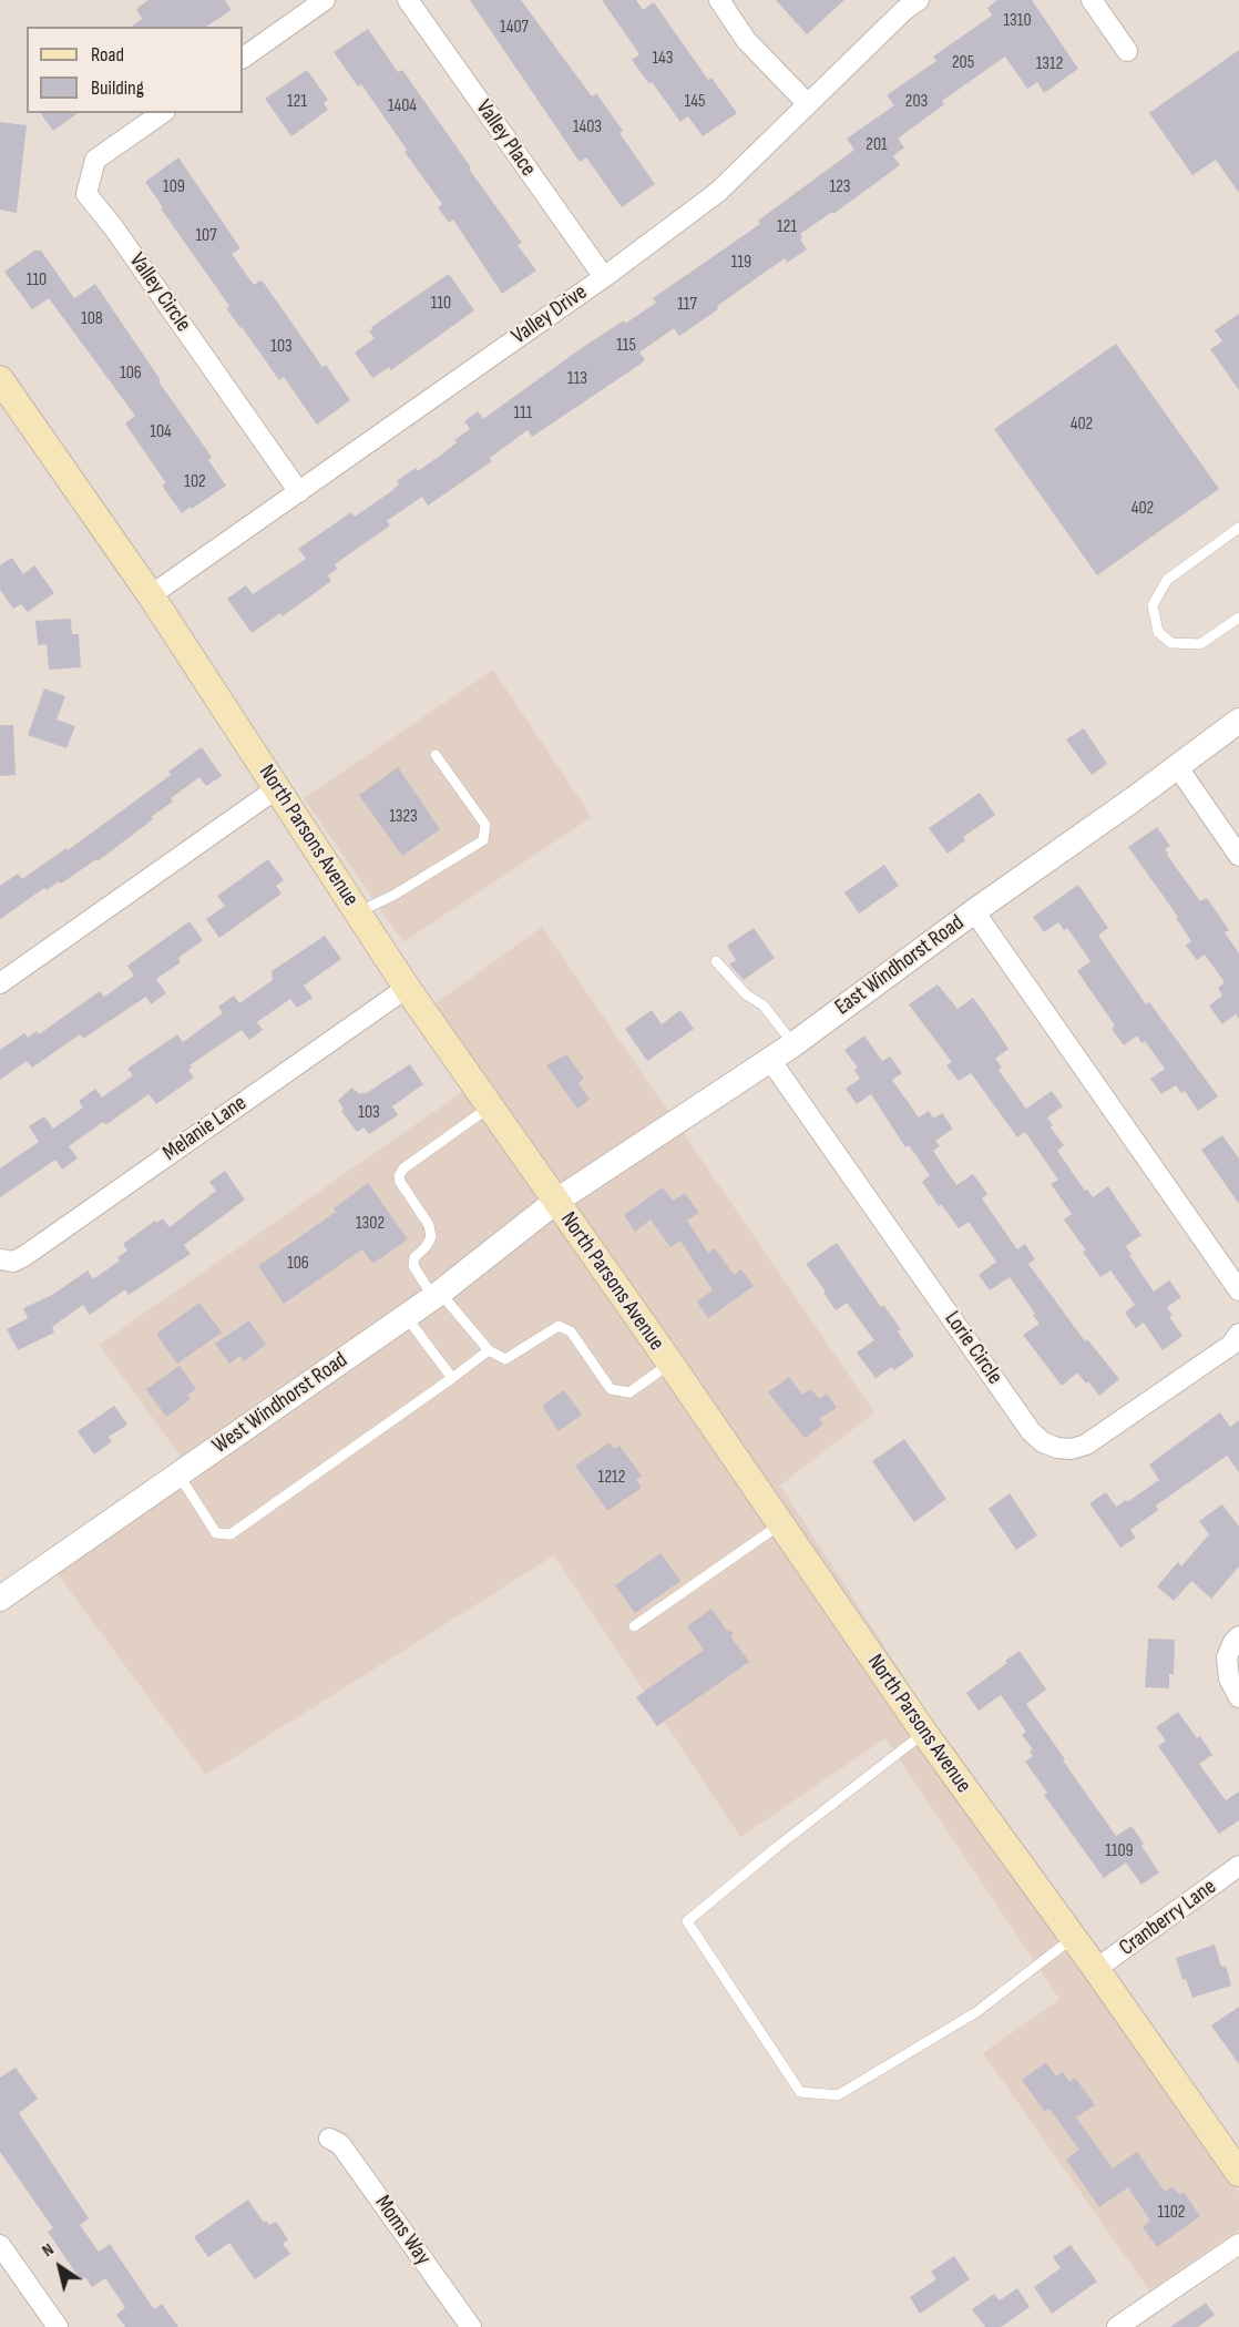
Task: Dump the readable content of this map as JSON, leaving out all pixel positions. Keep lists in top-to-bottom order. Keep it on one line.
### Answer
{"streets":{"main road":["North Parsons Avenue"],"street":["Valley Place","Valley Circle","Valley Drive","East Windhorst Road","Melanie Lane","Lorie Circle","West Windhorst Road","Cranberry Lane","Moms Way"]},"crossings":[["Valley Place","Valley Drive"],["Valley Circle","Valley Drive"],["Valley Drive","North Parsons Avenue"],["North Parsons Avenue","East Windhorst Road"],["North Parsons Avenue","Melanie Lane"],["North Parsons Avenue","West Windhorst Road"],["North Parsons Avenue","Cranberry Lane"],["East Windhorst Road","Lorie Circle"],["East Windhorst Road","West Windhorst Road"]],"house_numbers":["1310","1407","143","205","1312","121","145","203","1404","1403","201","109","123","121","107","119","110","110","117","108","115","103","106","113","111","402","104","102","402","1323","103","1302","106","1212","1109","1102"],"legend":["Road","Building"],"north":"top left"}
